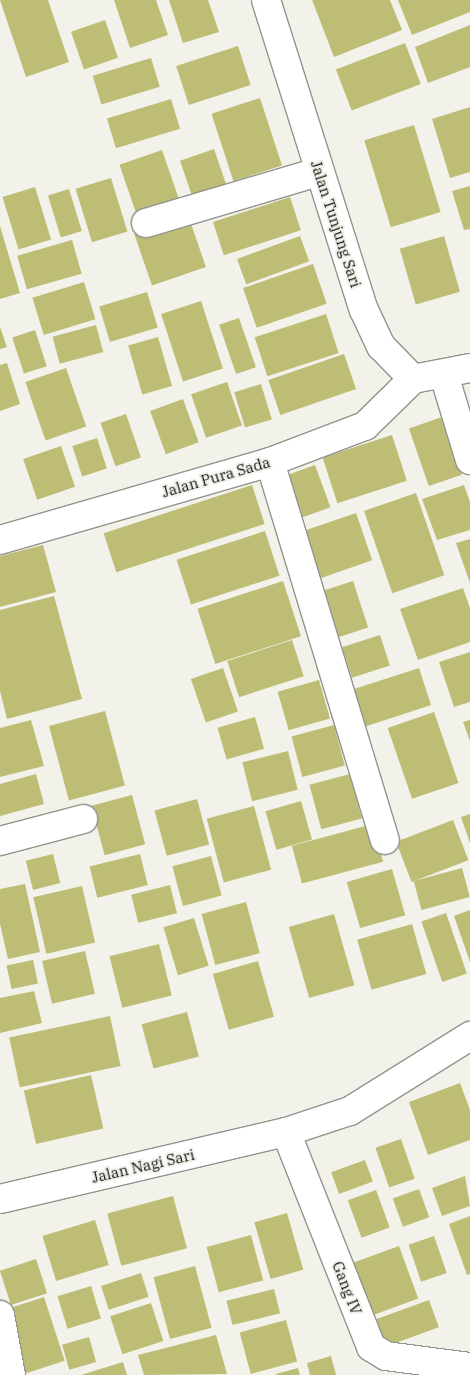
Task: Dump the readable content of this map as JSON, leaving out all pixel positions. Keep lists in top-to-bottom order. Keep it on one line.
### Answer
{"streets":{"street":["Jalan Tunjung Sari","Jalan Pura Sada","Jalan Nagi Sari","Gang IV"]},"crossings":[["Jalan Tunjung Sari","Jalan Pura Sada"],["Jalan Nagi Sari","Gang IV"]]}
